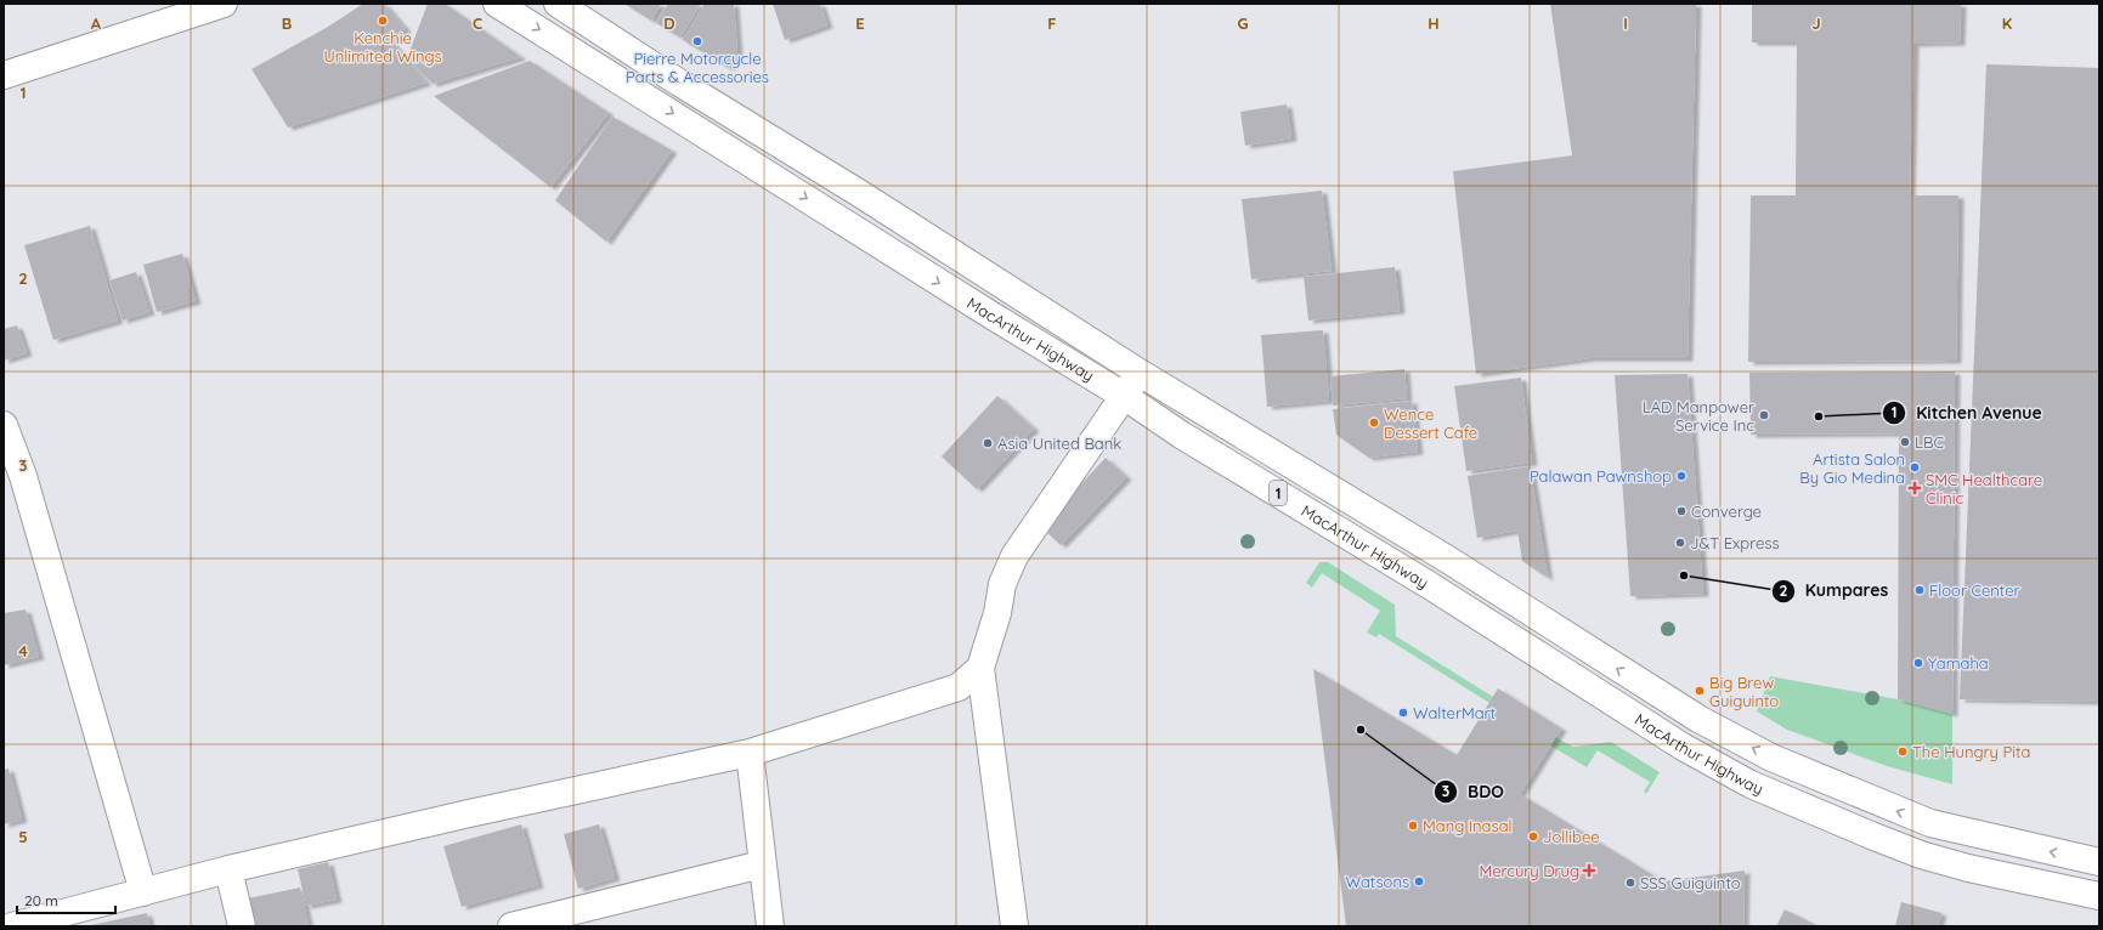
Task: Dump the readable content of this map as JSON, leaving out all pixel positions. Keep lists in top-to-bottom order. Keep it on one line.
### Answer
{"streets":{"main road":["MacArthur Highway","1"]},"places":{"other":["Kenchie Unlimited Wings","Pierre Motorcycle Parts & Accessories","LAD Manpower Service Inc","Kitchen Avenue","Wence Dessert Cafe","LBC","Asia United Bank","Artista Salon By Gio Medina","Palawan Pawnshop","Converge","J&T Express","Kumpares","Floor Center","Yamaha","Big Brew Guiguinto","WalterMart","BDO","The Hungry Pita","Mang Inasal","Jollibee","Watsons","SSS Guiguinto"],"health":["SMC Healthcare Clinic","Mercury Drug"]},"scale_bar":"20 m","grid":{"columns":["A","B","C","D","E","F","G","H","I","J","K"],"rows":["1","2","3","4","5"]}}
